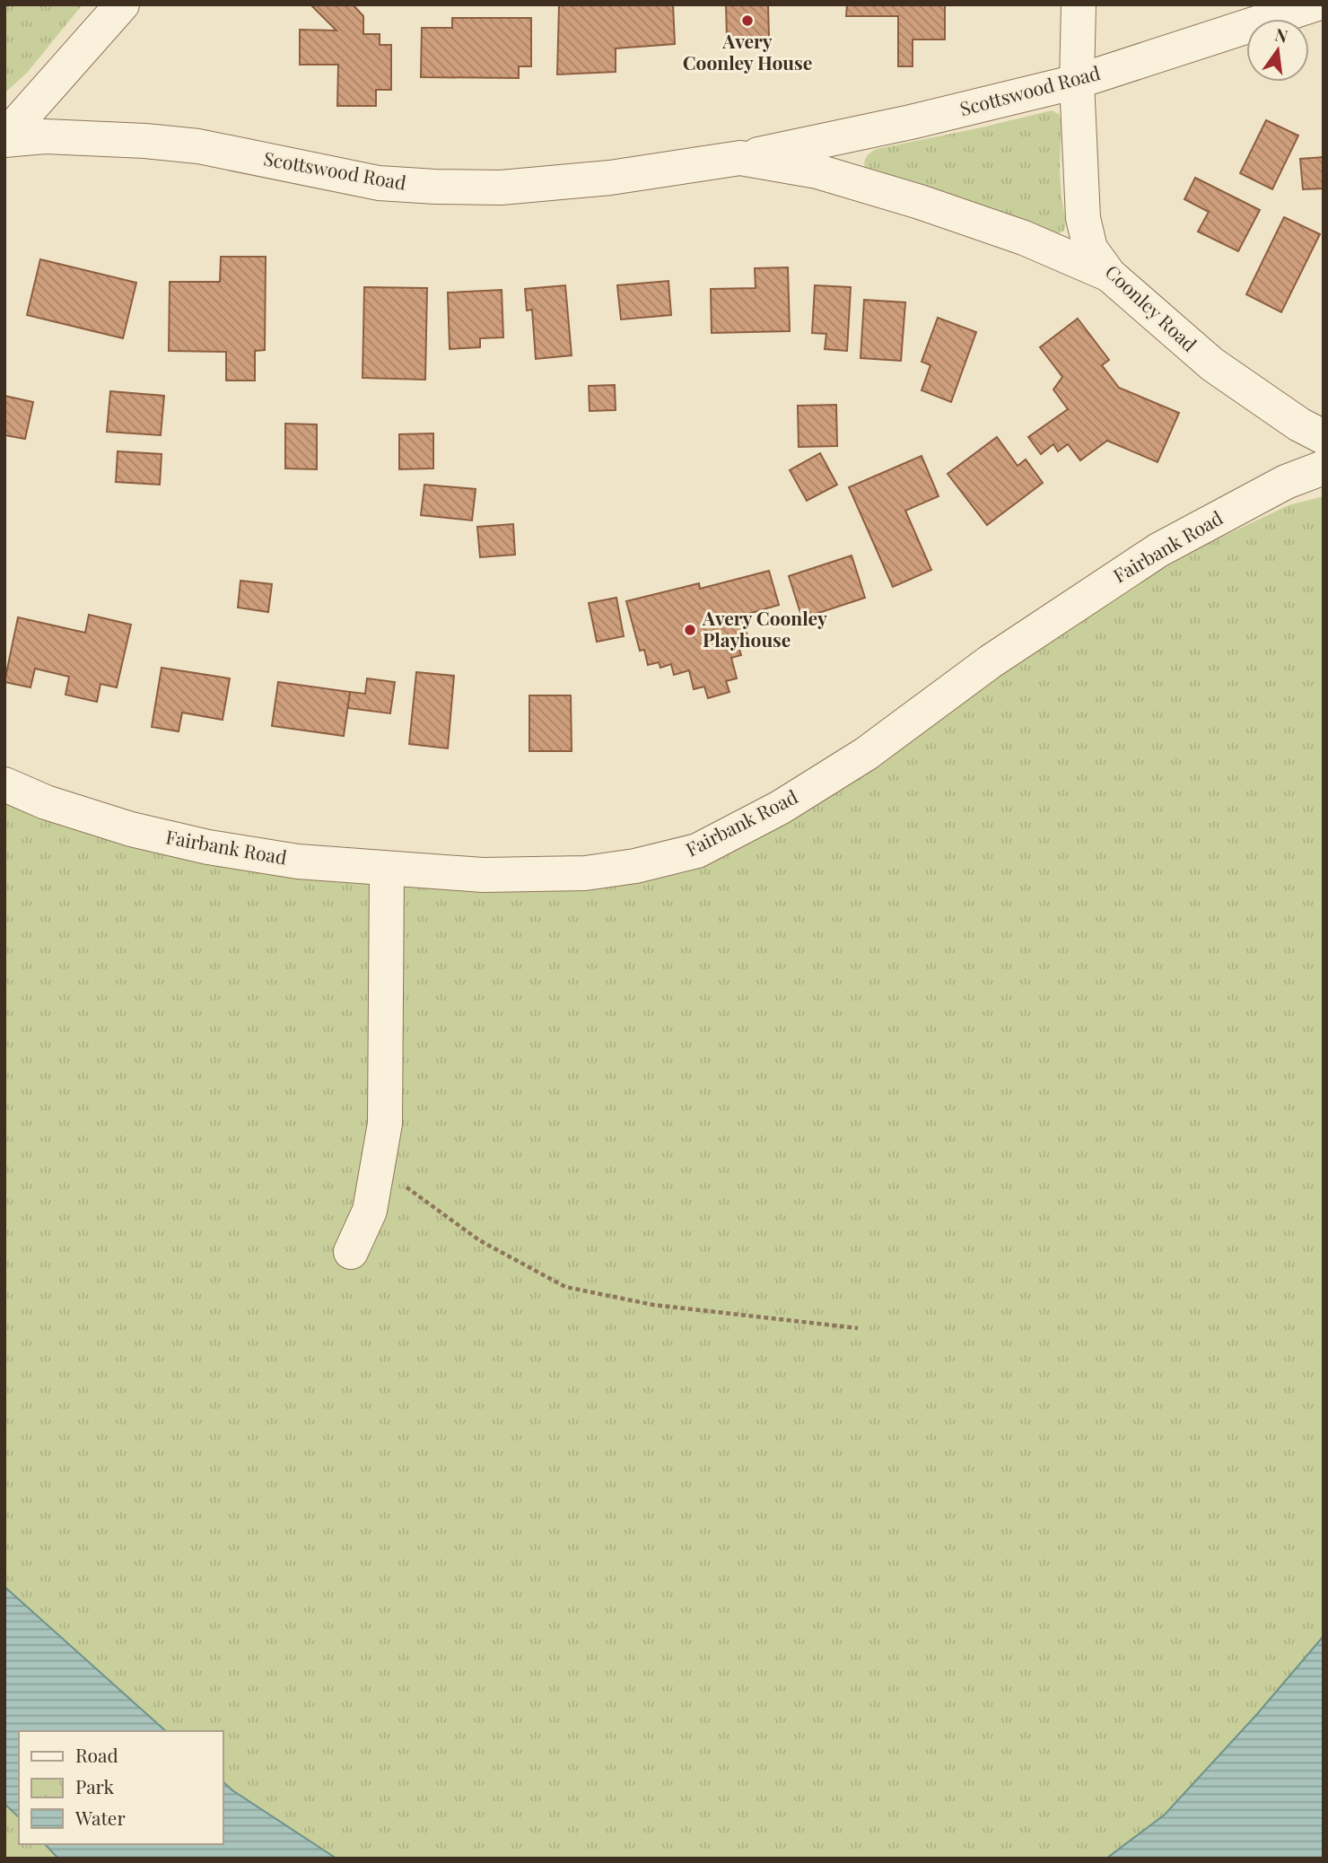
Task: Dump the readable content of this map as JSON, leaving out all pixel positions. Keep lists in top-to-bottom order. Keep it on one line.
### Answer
{"streets":{"street":["Scottswood Road","Coonley Road","Fairbank Road"]},"crossings":[["Scottswood Road","Coonley Road"]],"places":["Avery Coonley House","Avery Coonley Playhouse"],"legend":["Road","Park","Water"],"north":"top"}
